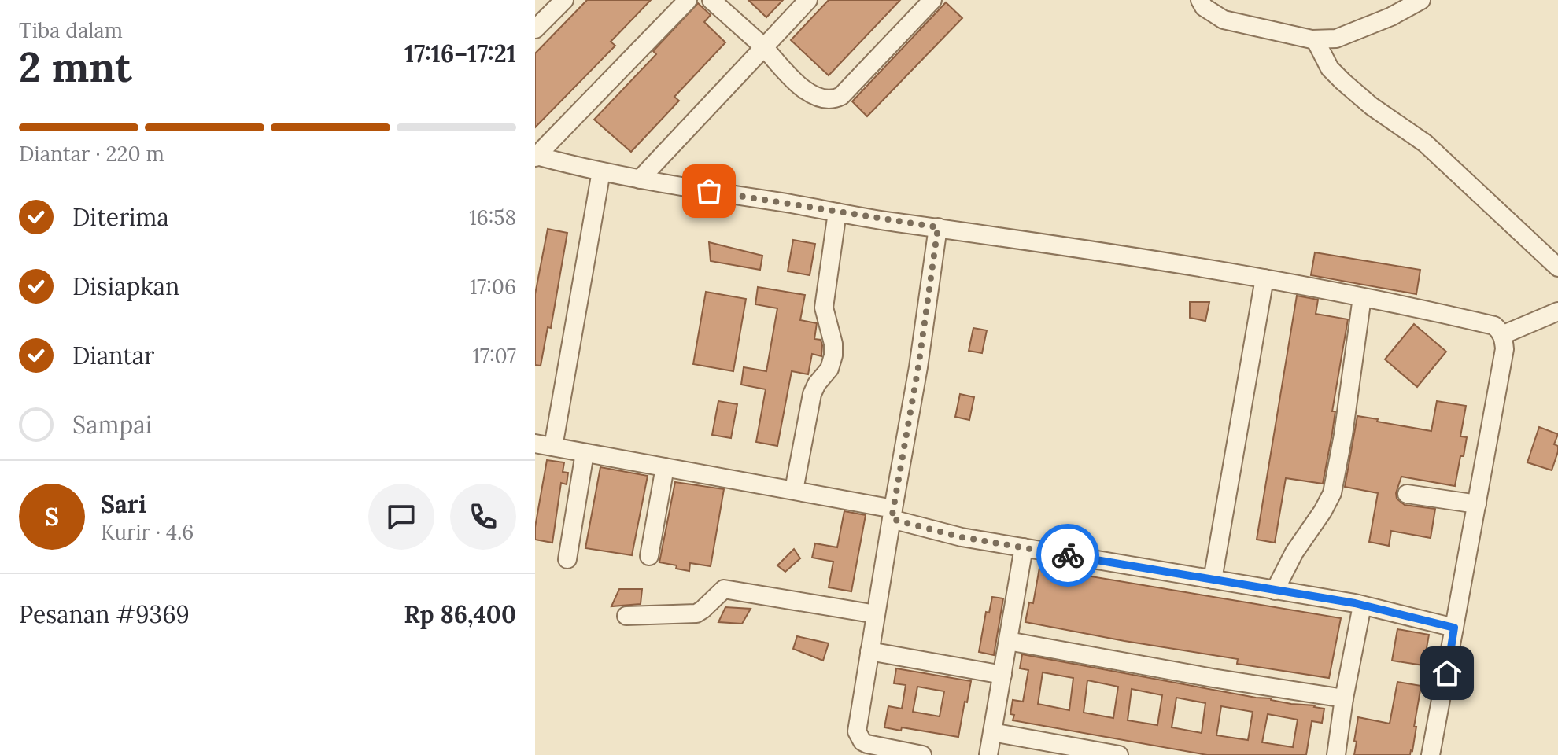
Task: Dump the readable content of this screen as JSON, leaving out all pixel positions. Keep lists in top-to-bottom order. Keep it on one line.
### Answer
{"page":{"heading":["2 mnt","Tiba dalam","17:16–17:21"],"panel":["Sari","Kurir · 4.6","Pesanan #9369","Rp 86,400"],"bar":"Diantar · 220 m","list":[["Diterima","16:58"],["Disiapkan","17:06"],["Diantar","17:07"],"Sampai"],"round":"S"}}
